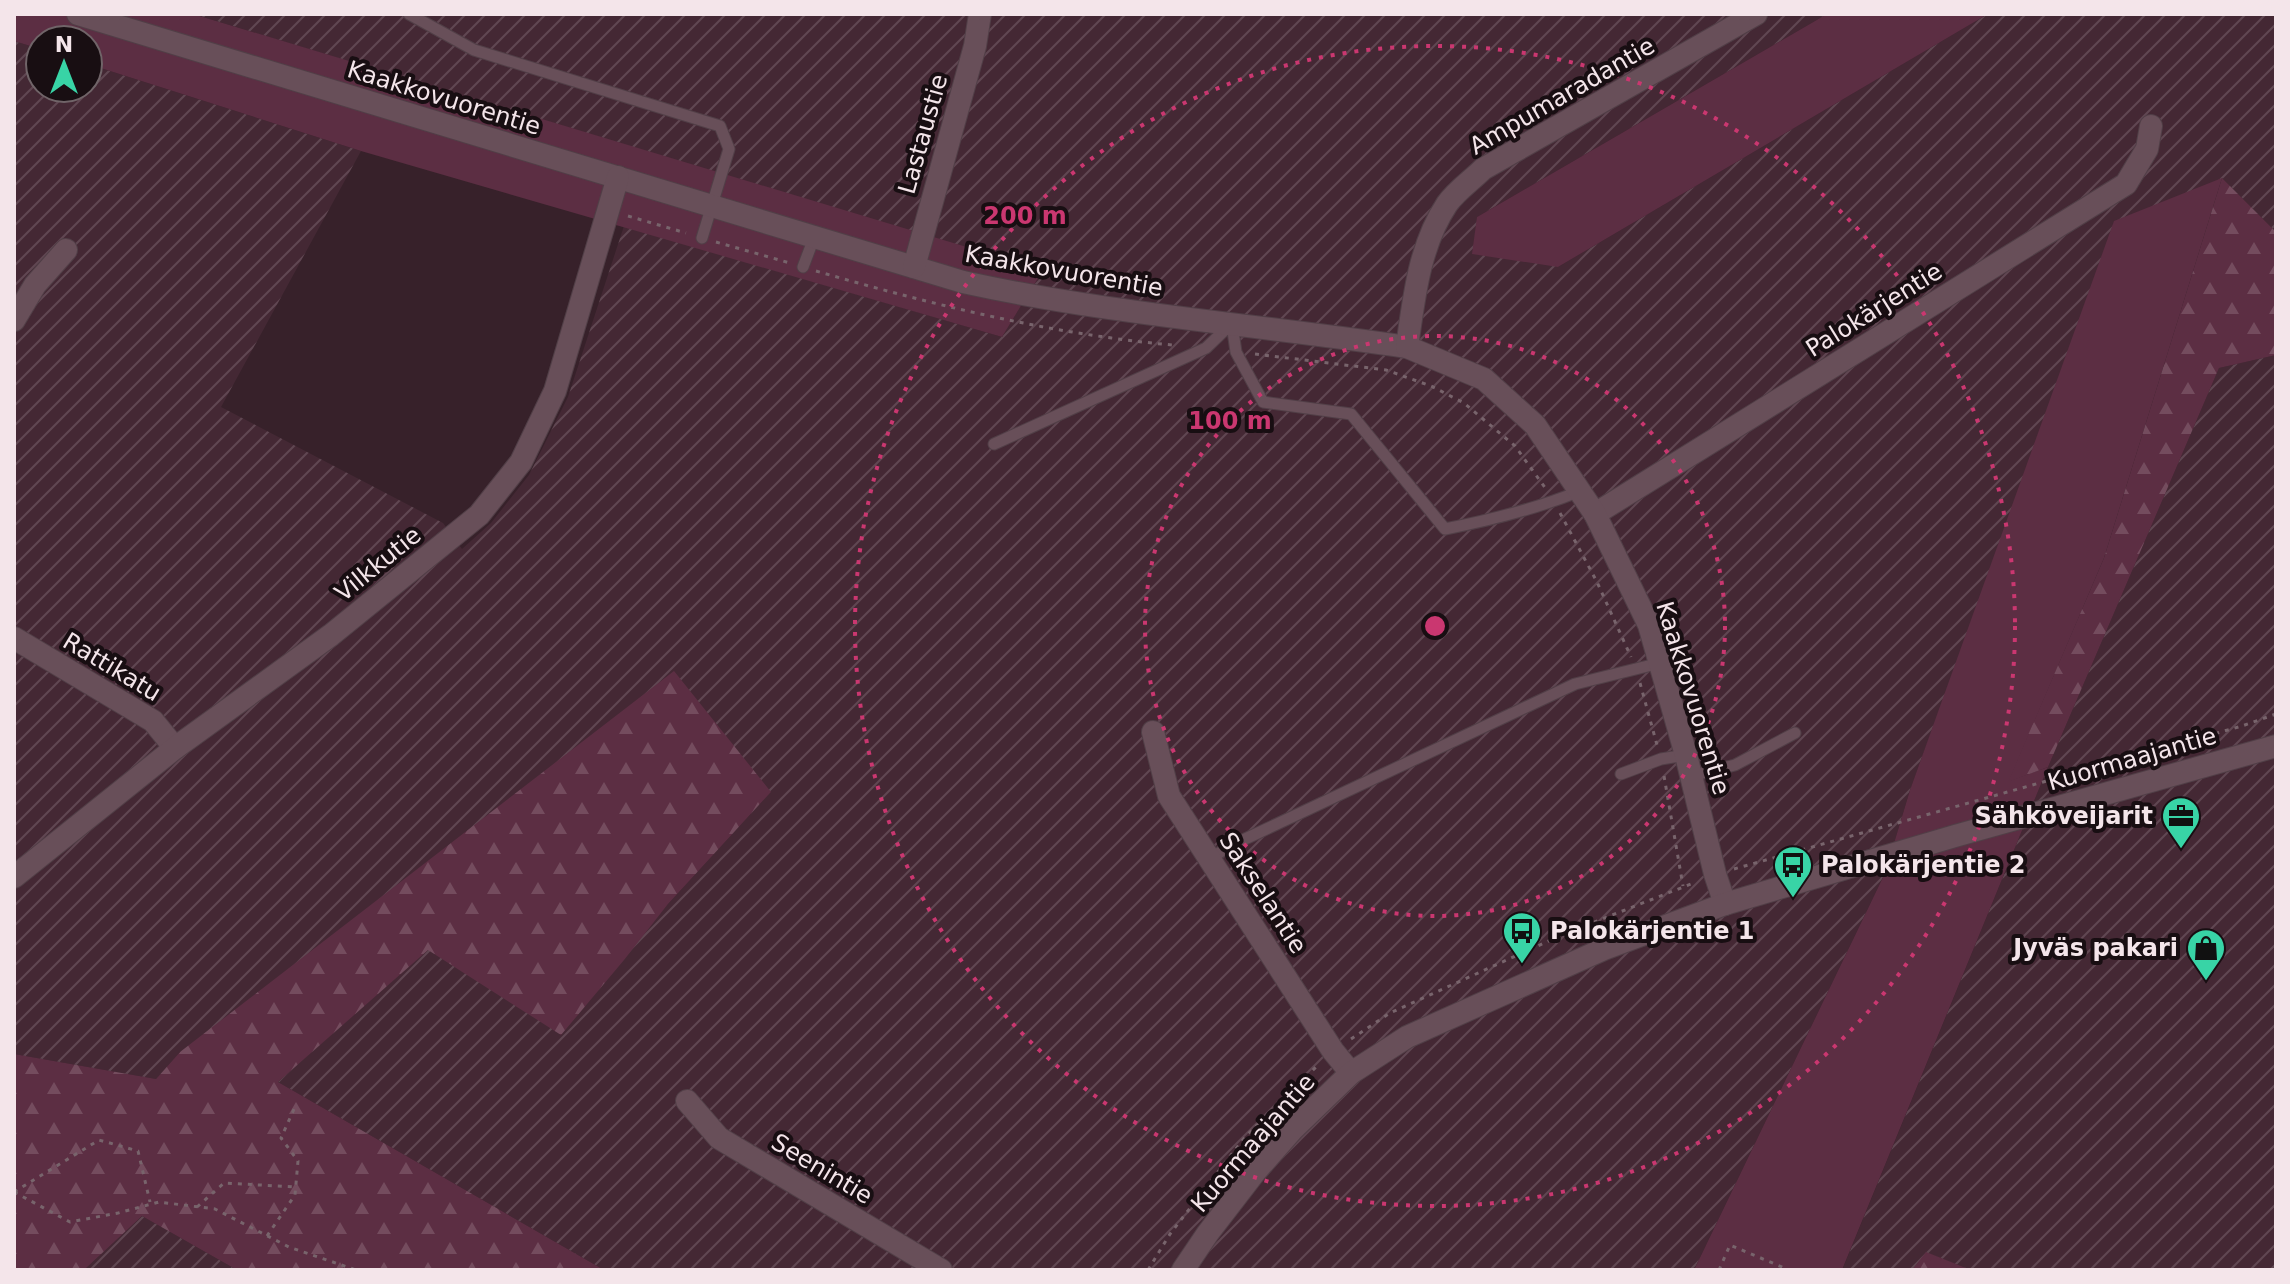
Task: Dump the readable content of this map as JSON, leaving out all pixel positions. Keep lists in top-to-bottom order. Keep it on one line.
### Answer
{"streets":{"street":["Ampumaradantie","Kaakkovuorentie","Lastaustie","Palokärjentie","Vilkkutie","Rattikatu","Kuormaajantie","Sakselantie","Seenintie"]},"crossings":[["Ampumaradantie","Kaakkovuorentie"],["Kaakkovuorentie","Lastaustie"],["Kaakkovuorentie","Palokärjentie"],["Kaakkovuorentie","Vilkkutie"],["Kaakkovuorentie","Kuormaajantie"],["Vilkkutie","Rattikatu"],["Kuormaajantie","Sakselantie"]],"places":{"office":["Sähköveijarit"],"bus stop":["Palokärjentie 2","Palokärjentie 1"],"shop":["Jyväs pakari"]},"north":"top","rings":["200 m","100 m"]}
